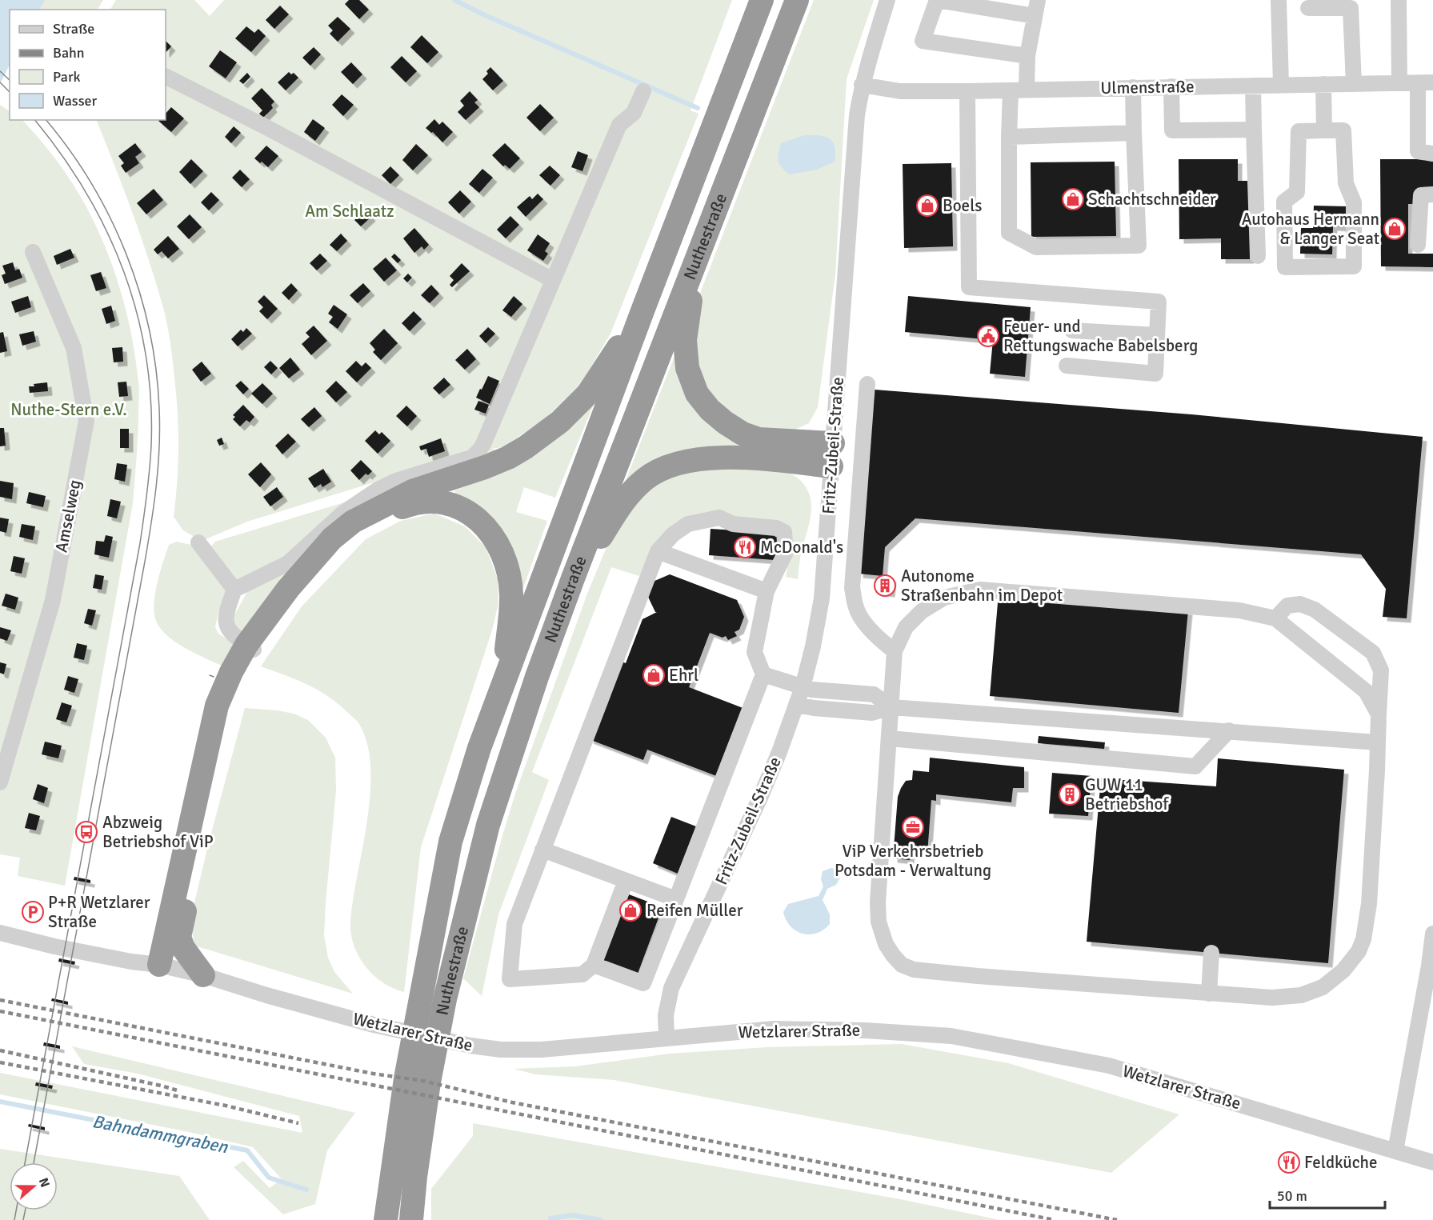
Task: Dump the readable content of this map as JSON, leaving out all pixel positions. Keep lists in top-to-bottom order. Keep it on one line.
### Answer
{"streets":{"highway":["Nuthestraße"],"street":["Ulmenstraße","Fritz-Zubeil-Straße","Amselweg","Wetzlarer Straße"]},"crossings":[["Ulmenstraße","Fritz-Zubeil-Straße"],["Fritz-Zubeil-Straße","Wetzlarer Straße"]],"water":["Bahndammgraben"],"parks":["Am Schlaatz","Nuthe-Stern e.V."],"places":{"shop":["Schachtschneider","Boels","Autohaus Hermann & Langer Seat","Ehrl","Reifen Müller"],"public building":["Feuer- und Rettungswache Babelsberg"],"restaurant":["McDonald's","Feldküche"],"building":["Autonome Straßenbahn im Depot","GUW 11 Betriebshof"],"office":["ViP Verkehrsbetrieb Potsdam - Verwaltung"],"bus stop":["Abzweig Betriebshof ViP"],"parking":["P+R Wetzlarer Straße"]},"legend":["Straße","Bahn","Park","Wasser"],"scale_bar":"50 m","north":"right"}
